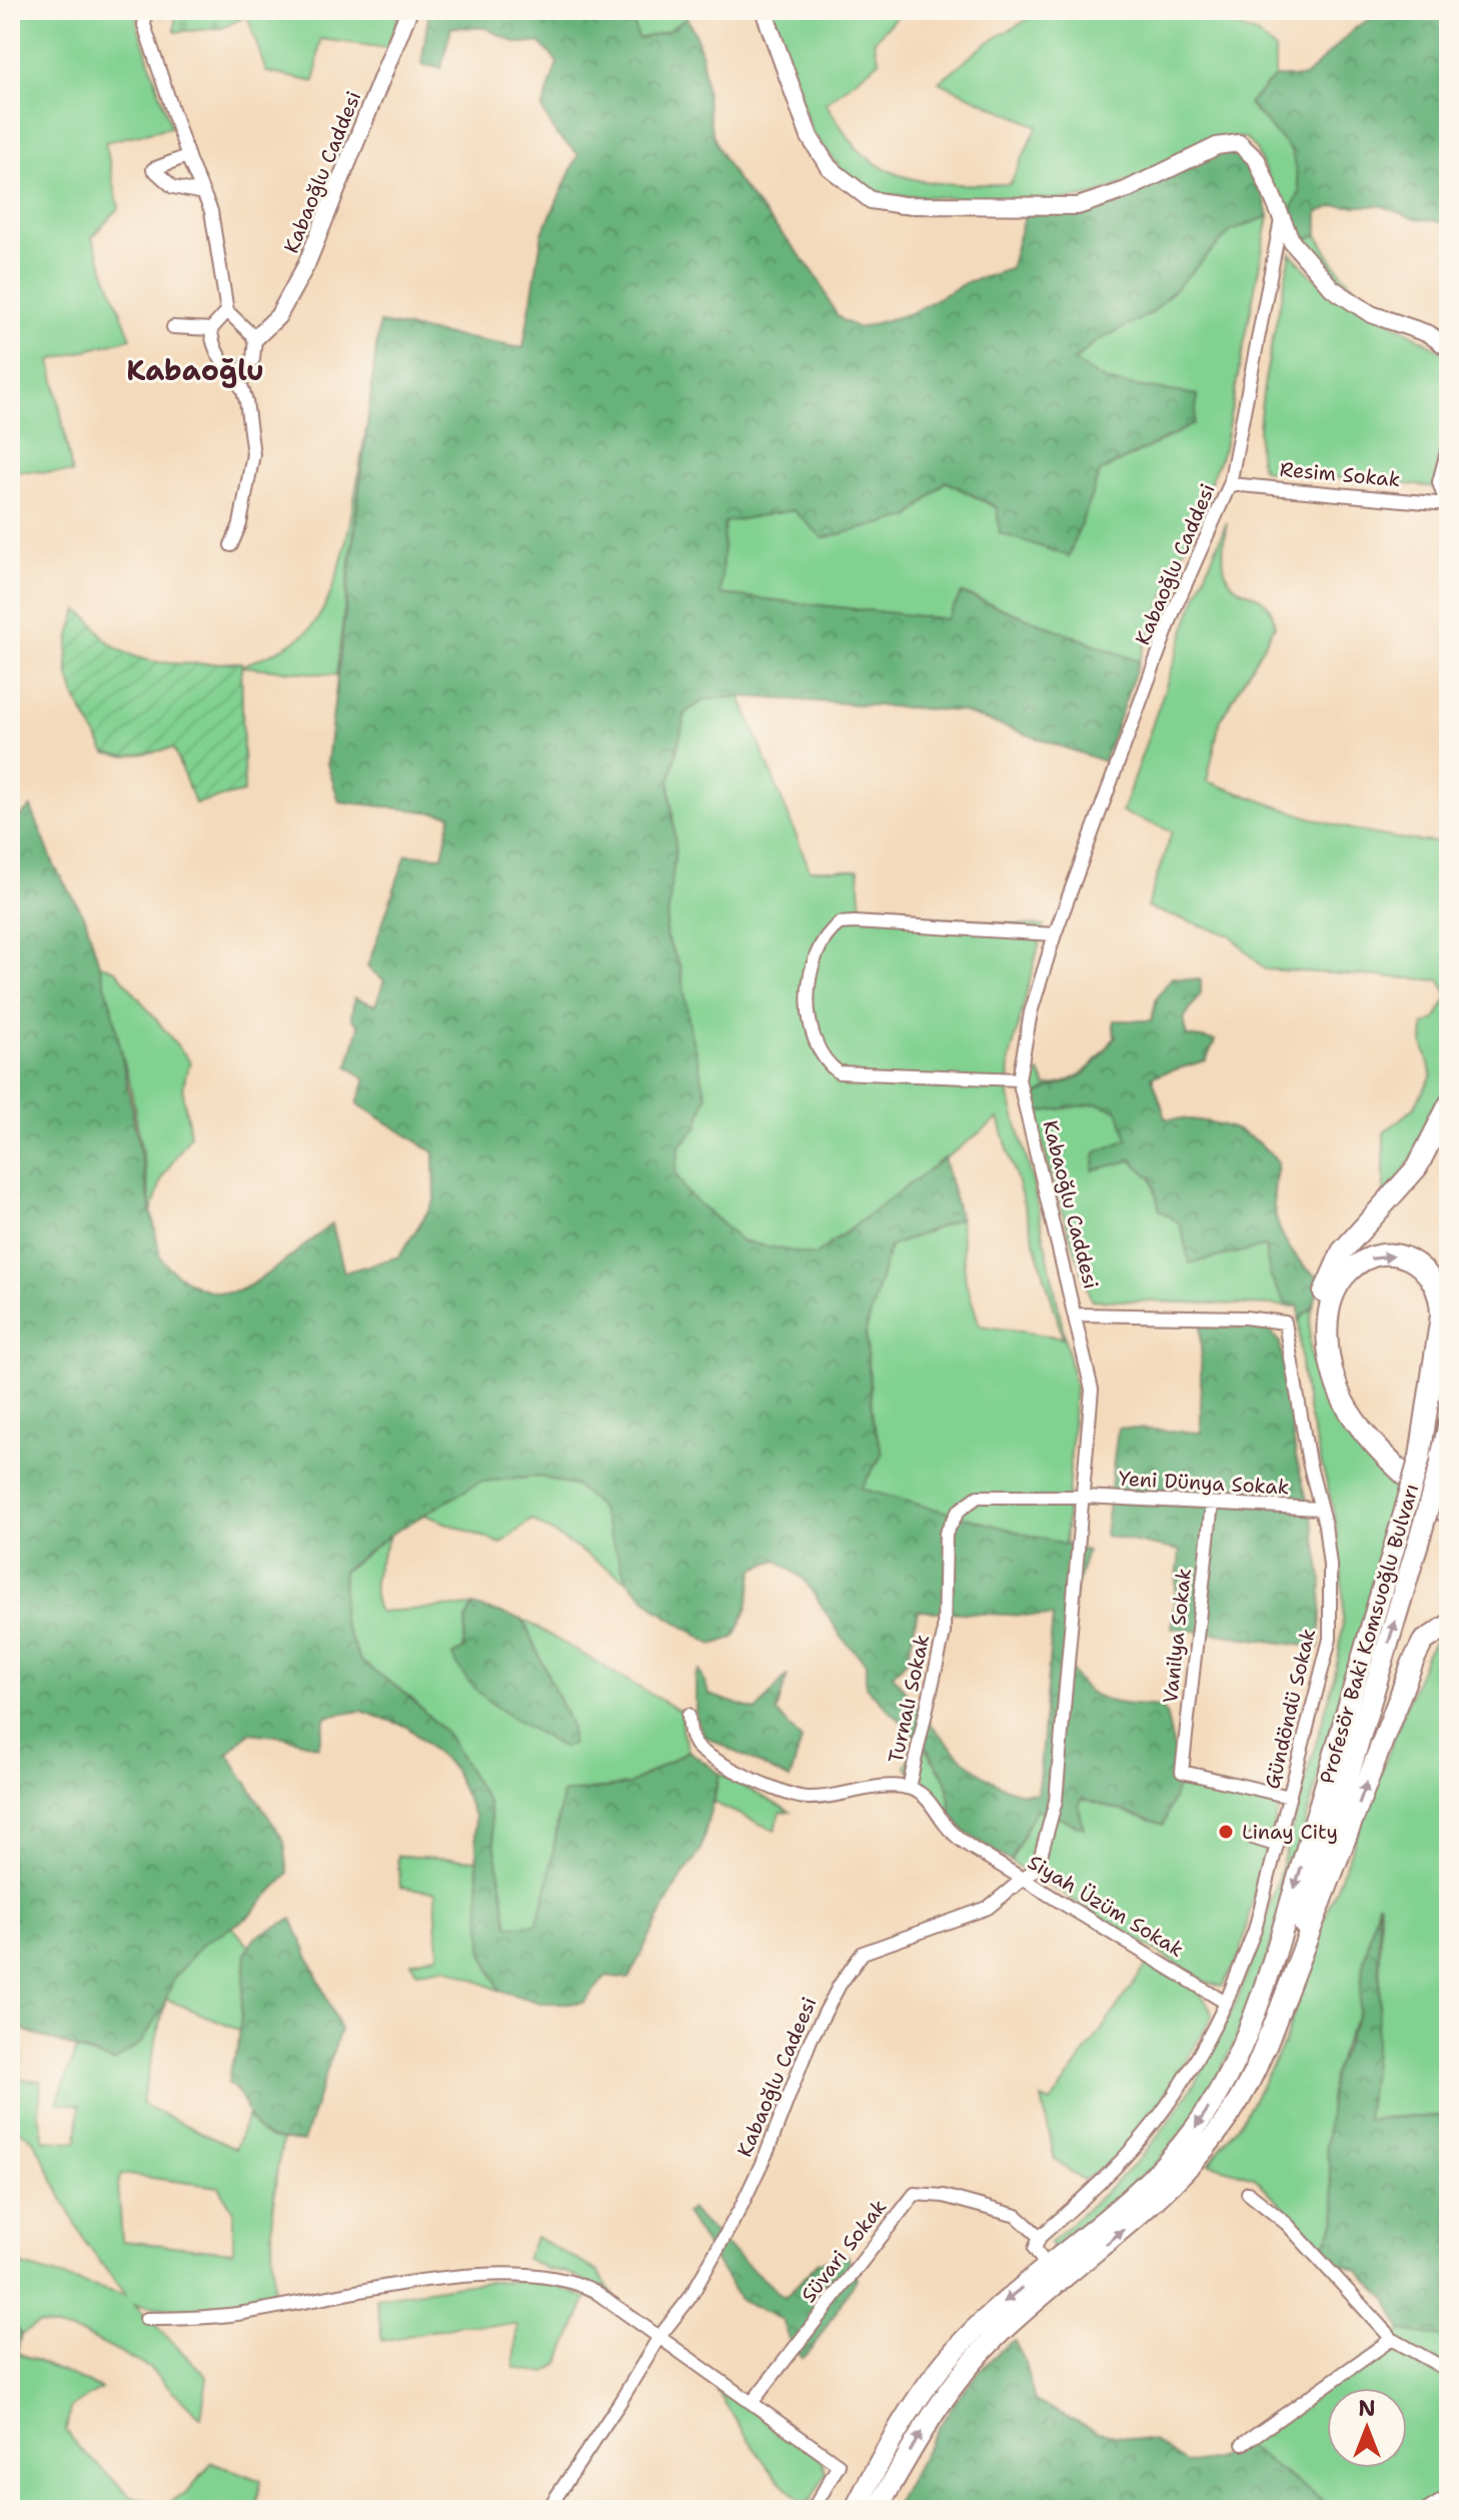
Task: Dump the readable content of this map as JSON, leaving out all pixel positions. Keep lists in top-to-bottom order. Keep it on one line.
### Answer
{"streets":{"main road":["Profesör Baki Komsuoğlu Bulvarı"],"street":["Kabaoğlu Caddesi","Resim Sokak","Yeni Dünya Sokak","Vanilya Sokak","Turnalı Sokak","Gündöndü Sokak","Siyah Üzüm Sokak","Kabaoğlu Cadeesi","Süvari Sokak"]},"crossings":[["Kabaoğlu Caddesi","Resim Sokak"],["Kabaoğlu Caddesi","Yeni Dünya Sokak"],["Kabaoğlu Caddesi","Turnalı Sokak"],["Kabaoğlu Caddesi","Gündöndü Sokak"],["Kabaoğlu Caddesi","Kabaoğlu Cadeesi"],["Yeni Dünya Sokak","Vanilya Sokak"],["Yeni Dünya Sokak","Turnalı Sokak"],["Yeni Dünya Sokak","Gündöndü Sokak"],["Yeni Dünya Sokak","Kabaoğlu Cadeesi"],["Vanilya Sokak","Gündöndü Sokak"],["Turnalı Sokak","Siyah Üzüm Sokak"],["Turnalı Sokak","Kabaoğlu Cadeesi"],["Gündöndü Sokak","Siyah Üzüm Sokak"],["Siyah Üzüm Sokak","Kabaoğlu Cadeesi"]],"districts":["Kabaoğlu"],"places":["Linay City"],"north":"top"}
